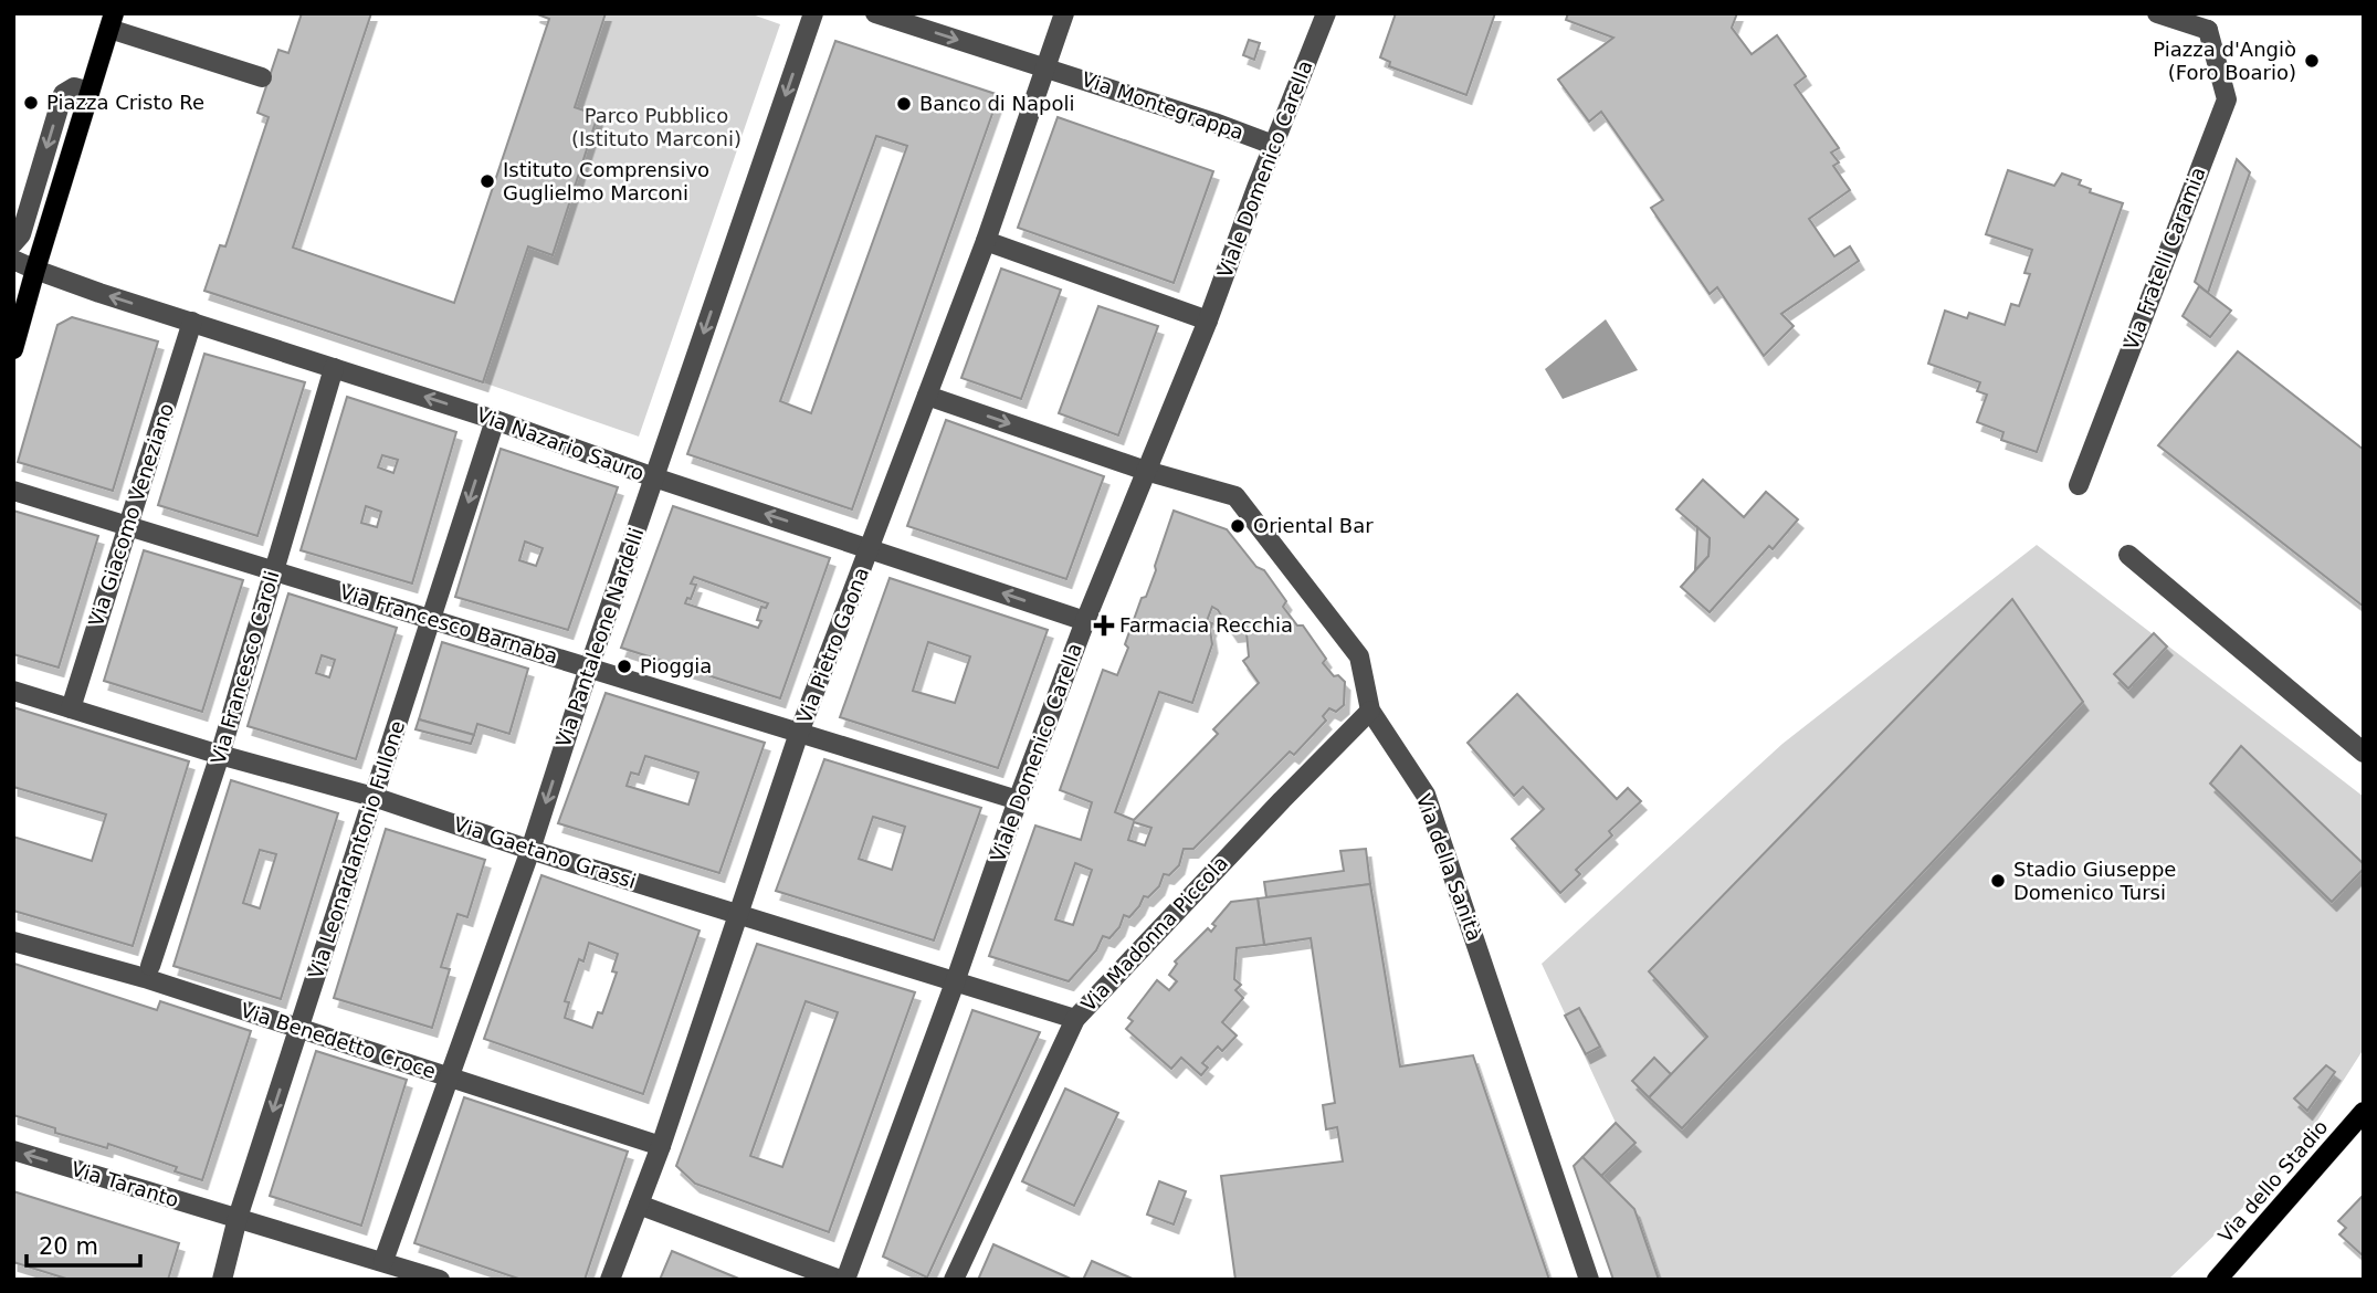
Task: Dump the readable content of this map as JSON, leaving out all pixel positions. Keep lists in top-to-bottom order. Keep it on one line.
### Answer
{"streets":{"main road":["Via dello Stadio"],"street":["Via Montegrappa","Viale Domenico Carella","Via Fratelli Caramia","Via Nazario Sauro","Via Giacomo Veneziano","Via Francesco Barnaba","Via Pantaleone Nardelli","Via Pietro Gaona","Via Francesco Caroli","Via Leonardantonio Fullone","Via Gaetano Grassi","Via della Sanità","Via Madonna Piccola","Via Benedetto Croce","Via Taranto"]},"crossings":[["Via Montegrappa","Viale Domenico Carella"],["Via Montegrappa","Via Pietro Gaona"],["Viale Domenico Carella","Via Nazario Sauro"],["Viale Domenico Carella","Via Francesco Barnaba"],["Viale Domenico Carella","Via Gaetano Grassi"],["Viale Domenico Carella","Via della Sanità"],["Via Nazario Sauro","Via Giacomo Veneziano"],["Via Nazario Sauro","Via Pantaleone Nardelli"],["Via Nazario Sauro","Via Pietro Gaona"],["Via Nazario Sauro","Via Francesco Caroli"],["Via Nazario Sauro","Via Leonardantonio Fullone"],["Via Giacomo Veneziano","Via Francesco Barnaba"],["Via Giacomo Veneziano","Via Gaetano Grassi"],["Via Francesco Barnaba","Via Pantaleone Nardelli"],["Via Francesco Barnaba","Via Pietro Gaona"],["Via Francesco Barnaba","Via Francesco Caroli"],["Via Francesco Barnaba","Via Leonardantonio Fullone"],["Via Pantaleone Nardelli","Via Gaetano Grassi"],["Via Pantaleone Nardelli","Via Benedetto Croce"],["Via Pantaleone Nardelli","Via Taranto"],["Via Pietro Gaona","Via Gaetano Grassi"],["Via Pietro Gaona","Via della Sanità"],["Via Pietro Gaona","Via Benedetto Croce"],["Via Francesco Caroli","Via Gaetano Grassi"],["Via Leonardantonio Fullone","Via Gaetano Grassi"],["Via Leonardantonio Fullone","Via Benedetto Croce"],["Via Leonardantonio Fullone","Via Taranto"],["Via Gaetano Grassi","Via Madonna Piccola"],["Via della Sanità","Via Madonna Piccola"]],"one_way":["Via Montegrappa","Via Nazario Sauro","Via Pantaleone Nardelli","Via Leonardantonio Fullone","Via Taranto"],"parks":["Parco Pubblico (Istituto Marconi)"],"places":{"other":["Piazza d'Angiò (Foro Boario)","Piazza Cristo Re","Banco di Napoli","Istituto Comprensivo Guglielmo Marconi","Oriental Bar","Pioggia","Stadio Giuseppe Domenico Tursi"],"health":["Farmacia Recchia"]},"scale_bar":"20 m"}
